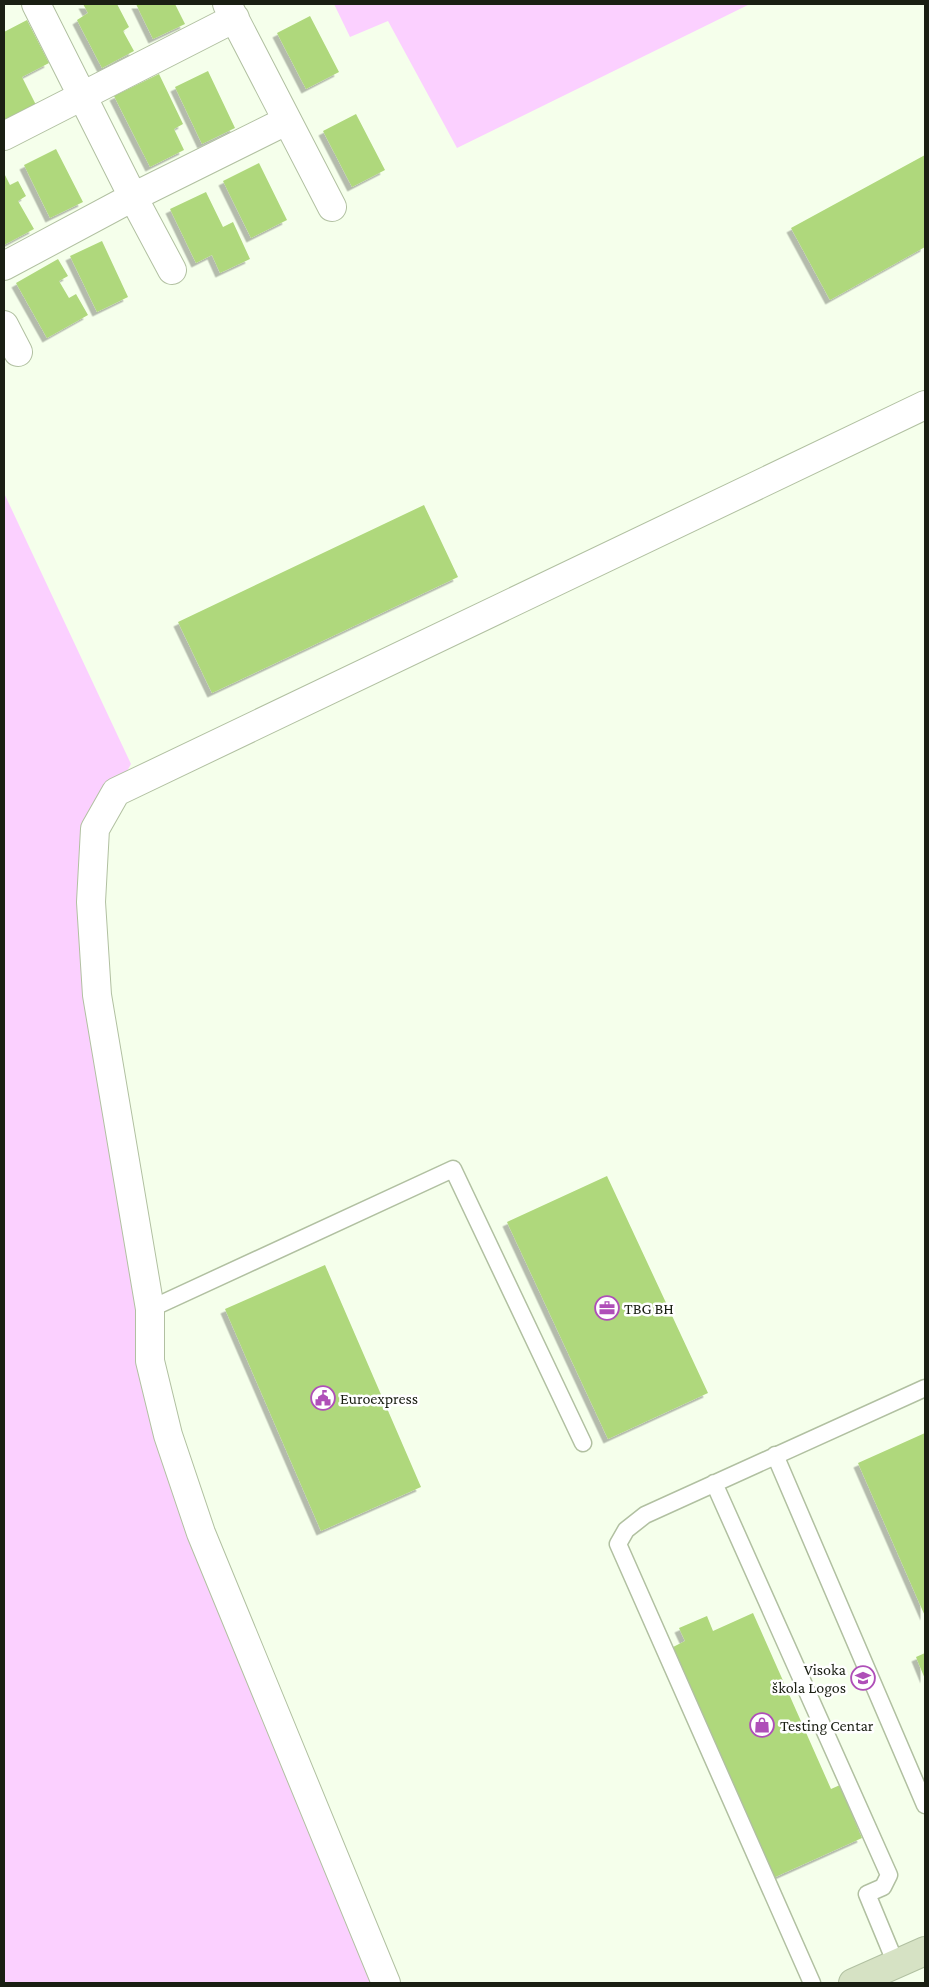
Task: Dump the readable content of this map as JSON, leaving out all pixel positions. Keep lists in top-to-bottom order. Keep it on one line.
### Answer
{"places":{"office":["TBG BH"],"public building":["Euroexpress"],"school or university":["Visoka škola Logos"],"shop":["Testing Centar"]}}
